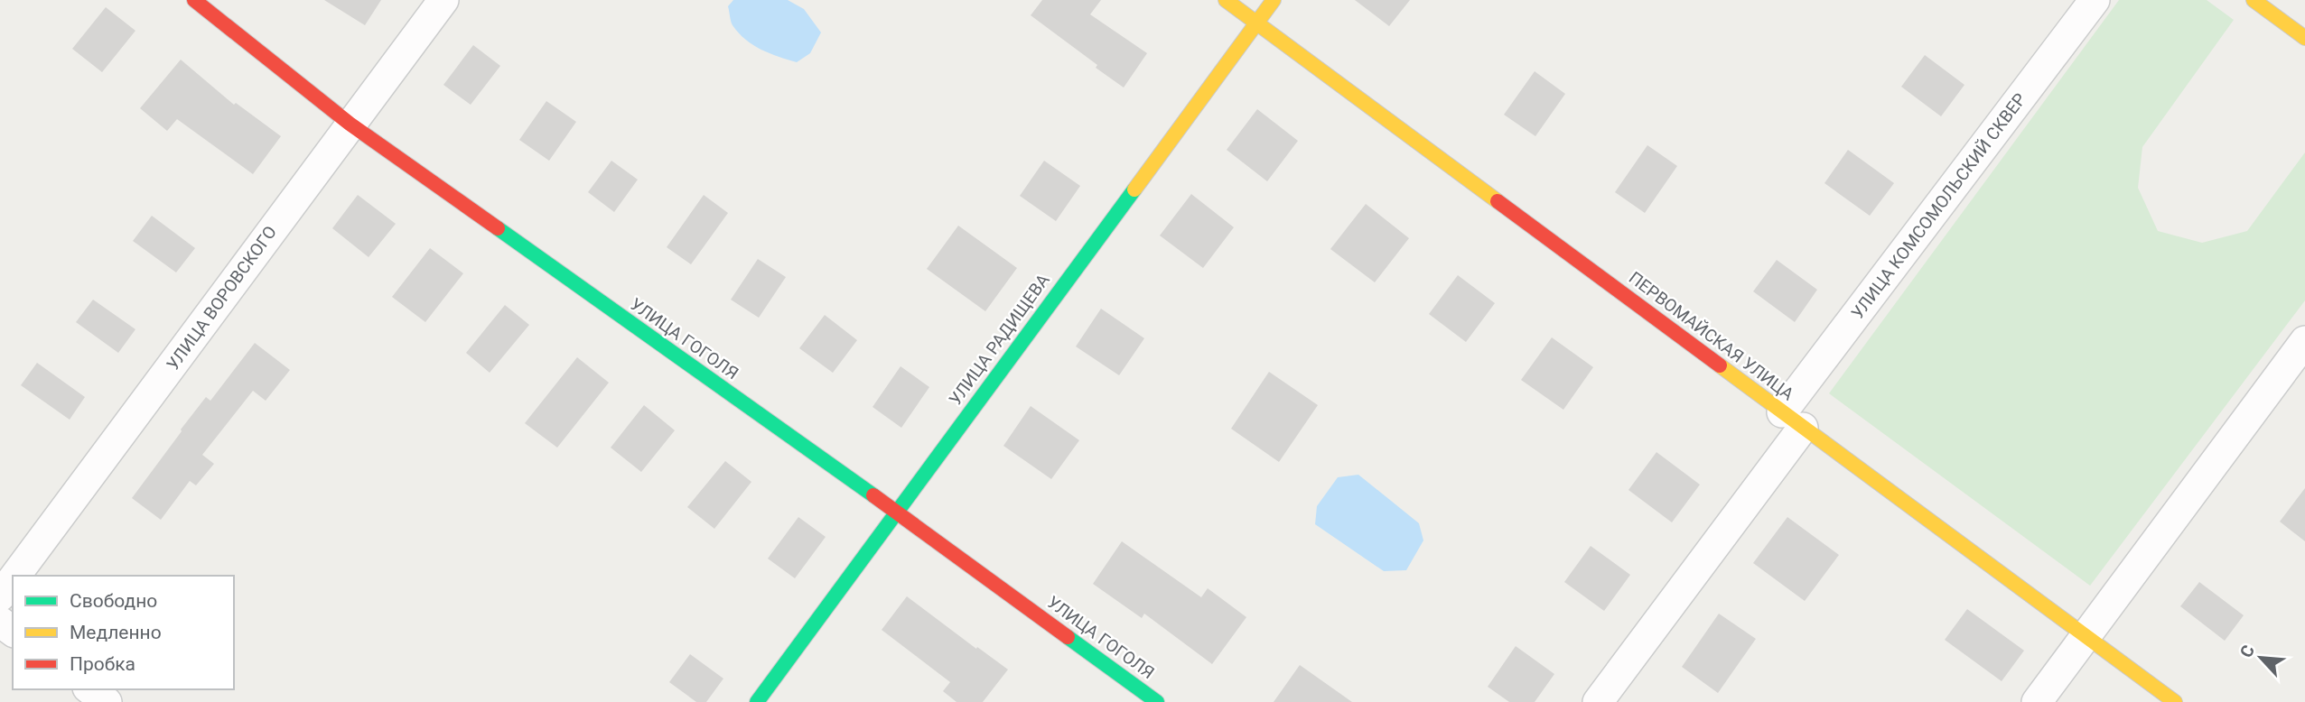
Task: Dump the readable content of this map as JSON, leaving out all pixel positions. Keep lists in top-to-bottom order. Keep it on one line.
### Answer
{"streets":{"street":["УЛИЦА КОМСОМОЛЬСКИЙ СКВЕР","УЛИЦА ВОРОВСКОГО","ПЕРВОМАЙСКАЯ УЛИЦА","УЛИЦА ГОГОЛЯ","УЛИЦА РАДИЩЕВА"]},"crossings":[["УЛИЦА КОМСОМОЛЬСКИЙ СКВЕР","ПЕРВОМАЙСКАЯ УЛИЦА"],["УЛИЦА ВОРОВСКОГО","УЛИЦА ГОГОЛЯ"],["ПЕРВОМАЙСКАЯ УЛИЦА","УЛИЦА РАДИЩЕВА"],["УЛИЦА ГОГОЛЯ","УЛИЦА РАДИЩЕВА"]],"legend":["Свободно","Медленно","Пробка"],"north":"top left"}
